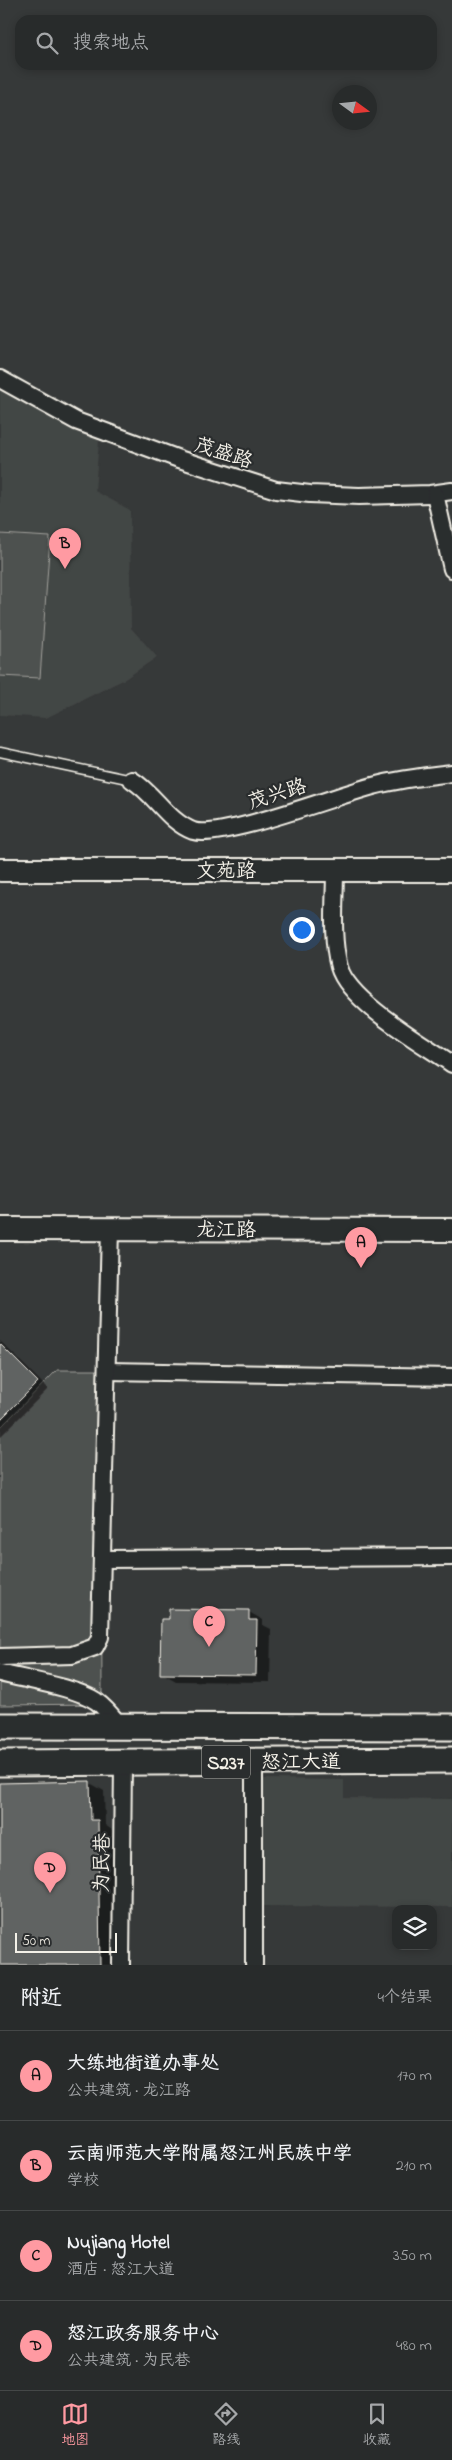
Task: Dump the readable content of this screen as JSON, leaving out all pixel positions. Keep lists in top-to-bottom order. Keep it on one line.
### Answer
{"streets":{"main road":["怒江大道","S237"],"street":["茂盛路","茂兴路","文苑路","龙江路","为民巷"]},"crossings":[["怒江大道","为民巷"]],"scale_bar":"50 m","north":"right","page":{"search":"搜索地点","pins":["B","A","C","D"],"scale":"50 m","heading":["附近","4个结果"],"list":[{"mark":"A","name":"大练地街道办事处","note":"公共建筑 · 龙江路","value":"170 m"},{"mark":"B","name":"云南师范大学附属怒江州民族中学","note":"学校","value":"210 m"},{"mark":"C","name":"Nujiang Hotel","note":"酒店 · 怒江大道","value":"350 m"},{"mark":"D","name":"怒江政务服务中心","note":"公共建筑 · 为民巷","value":"480 m"}],"nav":["地图","路线","收藏"]}}
